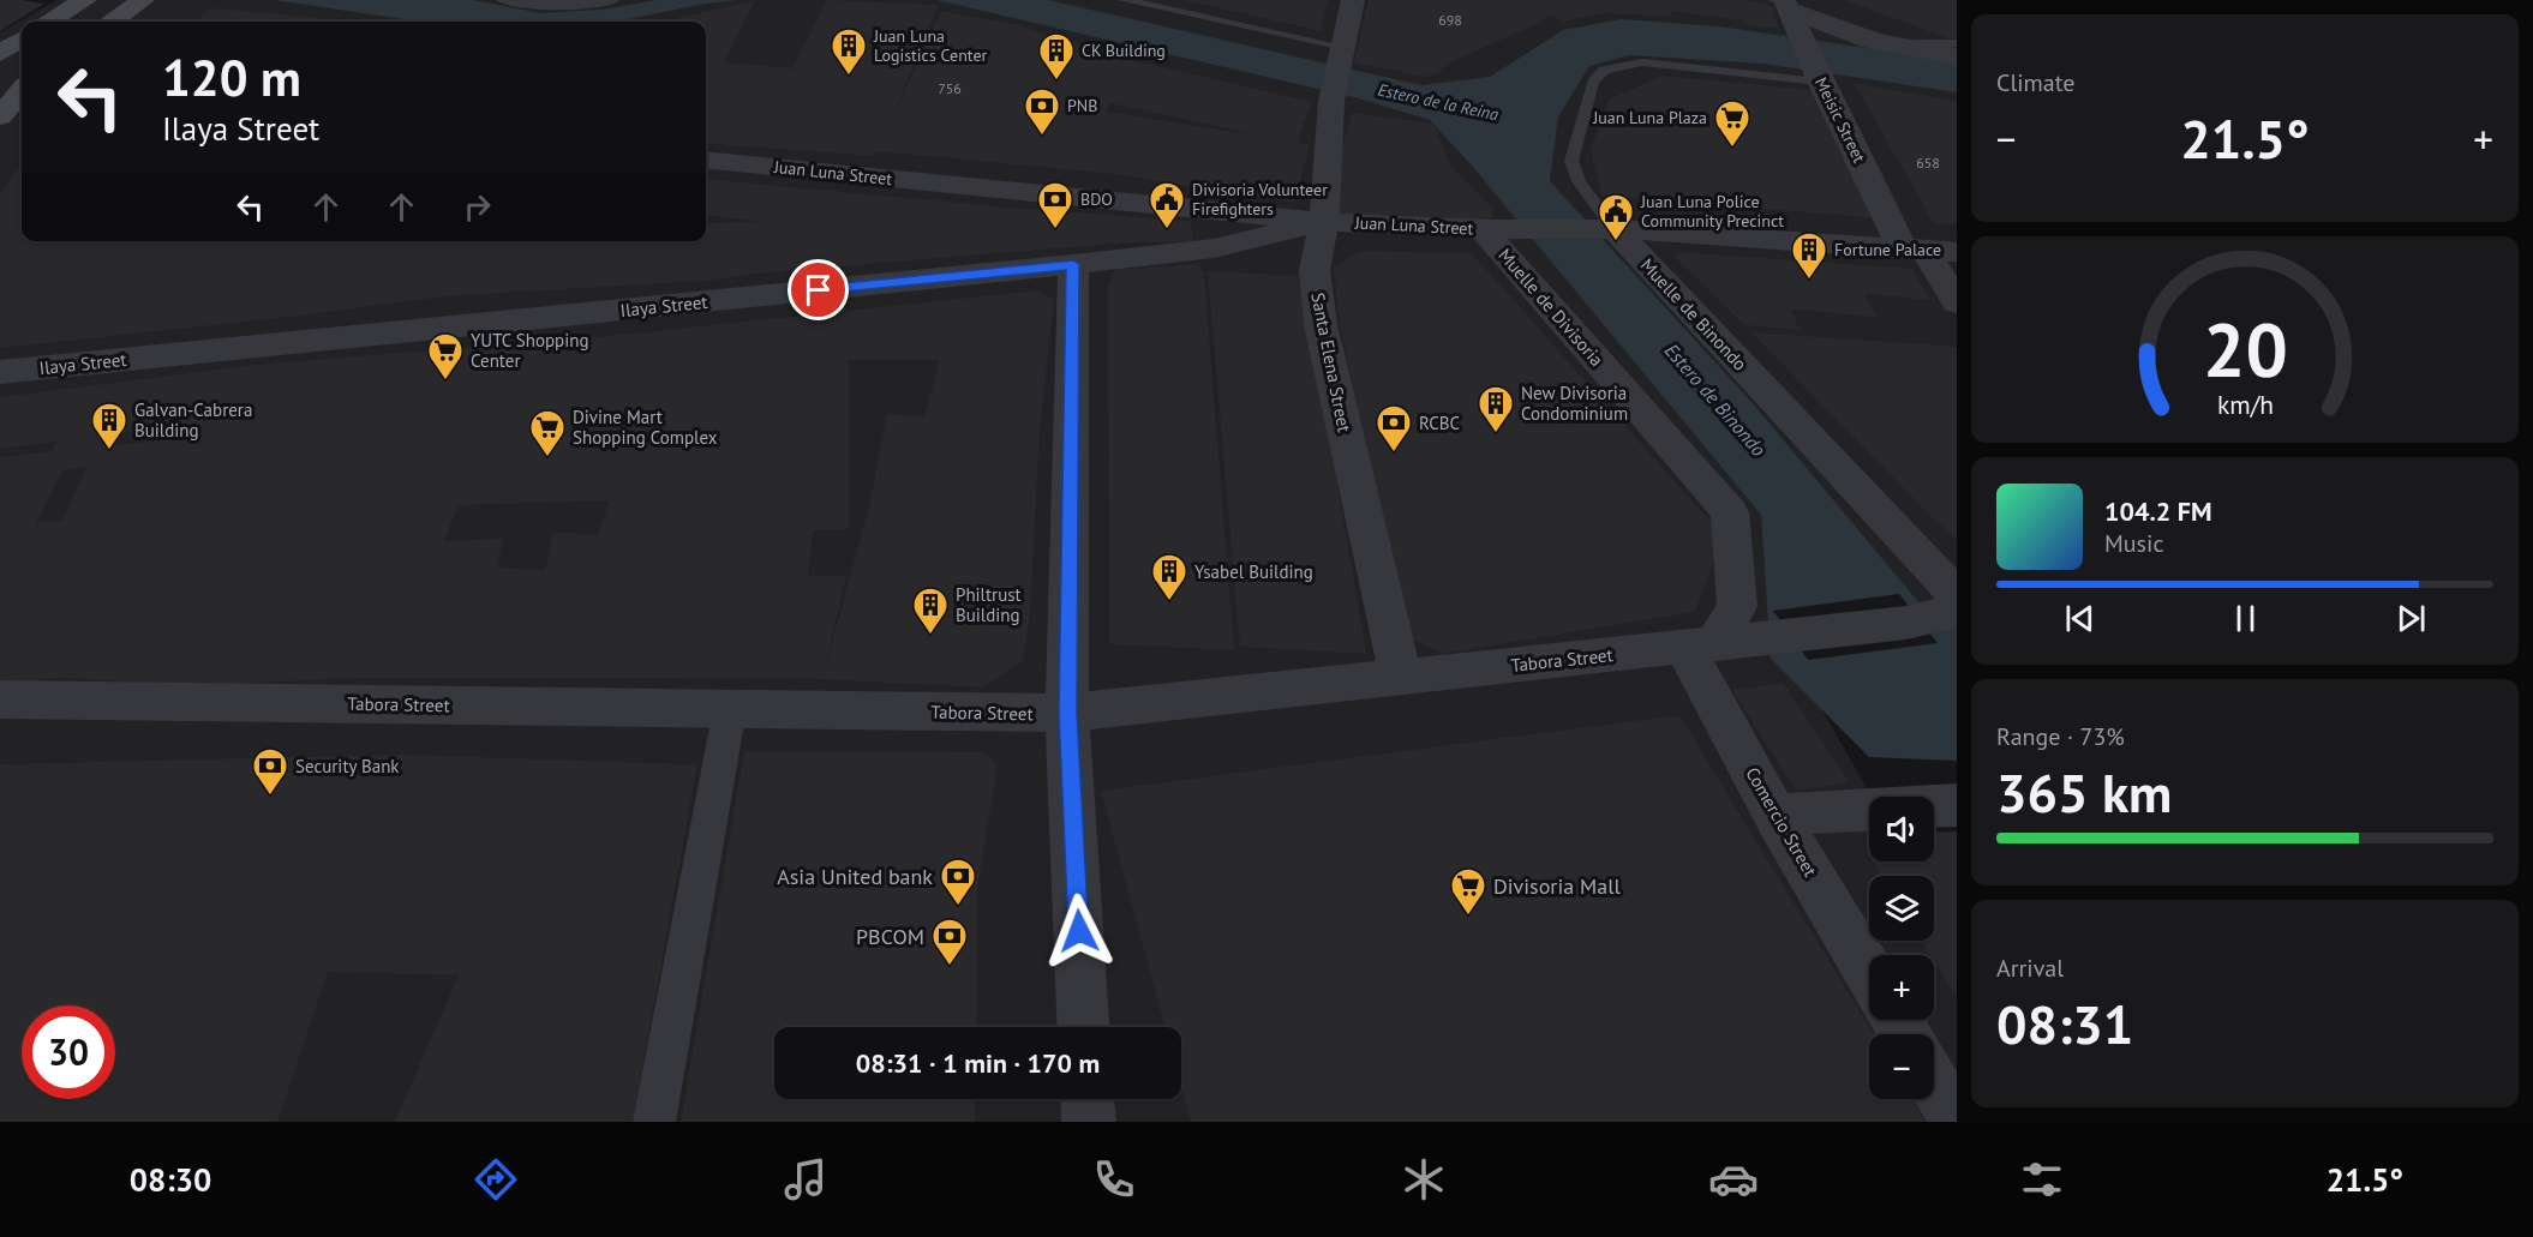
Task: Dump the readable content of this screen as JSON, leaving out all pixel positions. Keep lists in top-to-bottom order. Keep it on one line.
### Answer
{"streets":{"street":["Meisic Street","Juan Luna Street","Ilaya Street","Muelle de Divisoria","Muelle de Binondo","Santa Elena Street","Tabora Street","Comercio Street"]},"crossings":[["Meisic Street","Juan Luna Street"],["Meisic Street","Muelle de Binondo"],["Juan Luna Street","Ilaya Street"],["Juan Luna Street","Muelle de Divisoria"],["Juan Luna Street","Muelle de Binondo"],["Juan Luna Street","Santa Elena Street"],["Ilaya Street","Santa Elena Street"],["Muelle de Divisoria","Tabora Street"],["Muelle de Divisoria","Comercio Street"],["Santa Elena Street","Tabora Street"],["Tabora Street","Comercio Street"]],"water":["Estero de la Reina","Estero de Binondo"],"places":{"building":["Juan Luna Logistics Center","CK Building","Fortune Palace","New Divisoria Condominium","Galvan-Cabrera Building","Ysabel Building","Philtrust Building"],"bank":["PNB","BDO","RCBC","Security Bank","Asia United bank","PBCOM"],"supermarket":["Juan Luna Plaza","YUTC Shopping Center","Divine Mart Shopping Complex","Divisoria Mall"],"public building":["Divisoria Volunteer Firefighters","Juan Luna Police Community Precinct"]},"house_numbers":["698","756","658"],"page":{"tile":["Climate",["Range · 73%","365 km"],["Arrival","08:31"]],"turn":["120 m","Ilaya Street"],"heat":["−","21.5°","+"],"song":["104.2 FM","Music"],"map_buttons":["+","−"],"limit":"30","trip":"08:31 · 1 min · 170 m","tabs":["08:30","21.5°"],"gauge":["20","km/h"]}}
